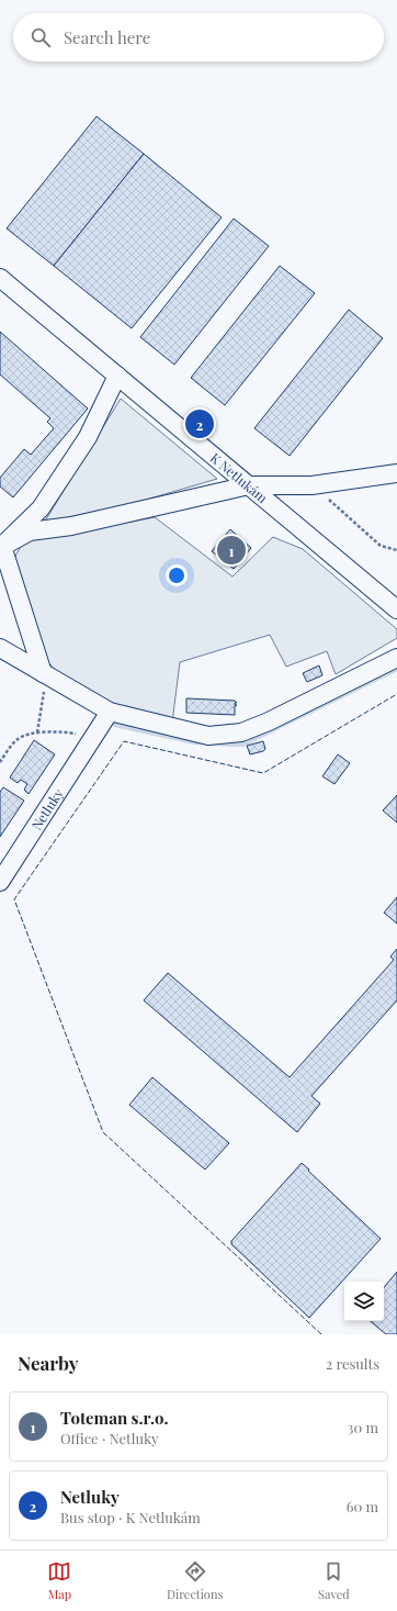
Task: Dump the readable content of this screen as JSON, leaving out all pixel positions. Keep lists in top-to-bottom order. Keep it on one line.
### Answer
{"streets":{"street":["K Netlukám","Netluky"]},"page":{"search":"Search here","pins":["2","1"],"heading":["Nearby","2 results"],"list":[{"mark":"1","name":"Toteman s.r.o.","note":"Office · Netluky","value":"30 m"},{"mark":"2","name":"Netluky","note":"Bus stop · K Netlukám","value":"60 m"}],"nav":["Map","Directions","Saved"]}}
